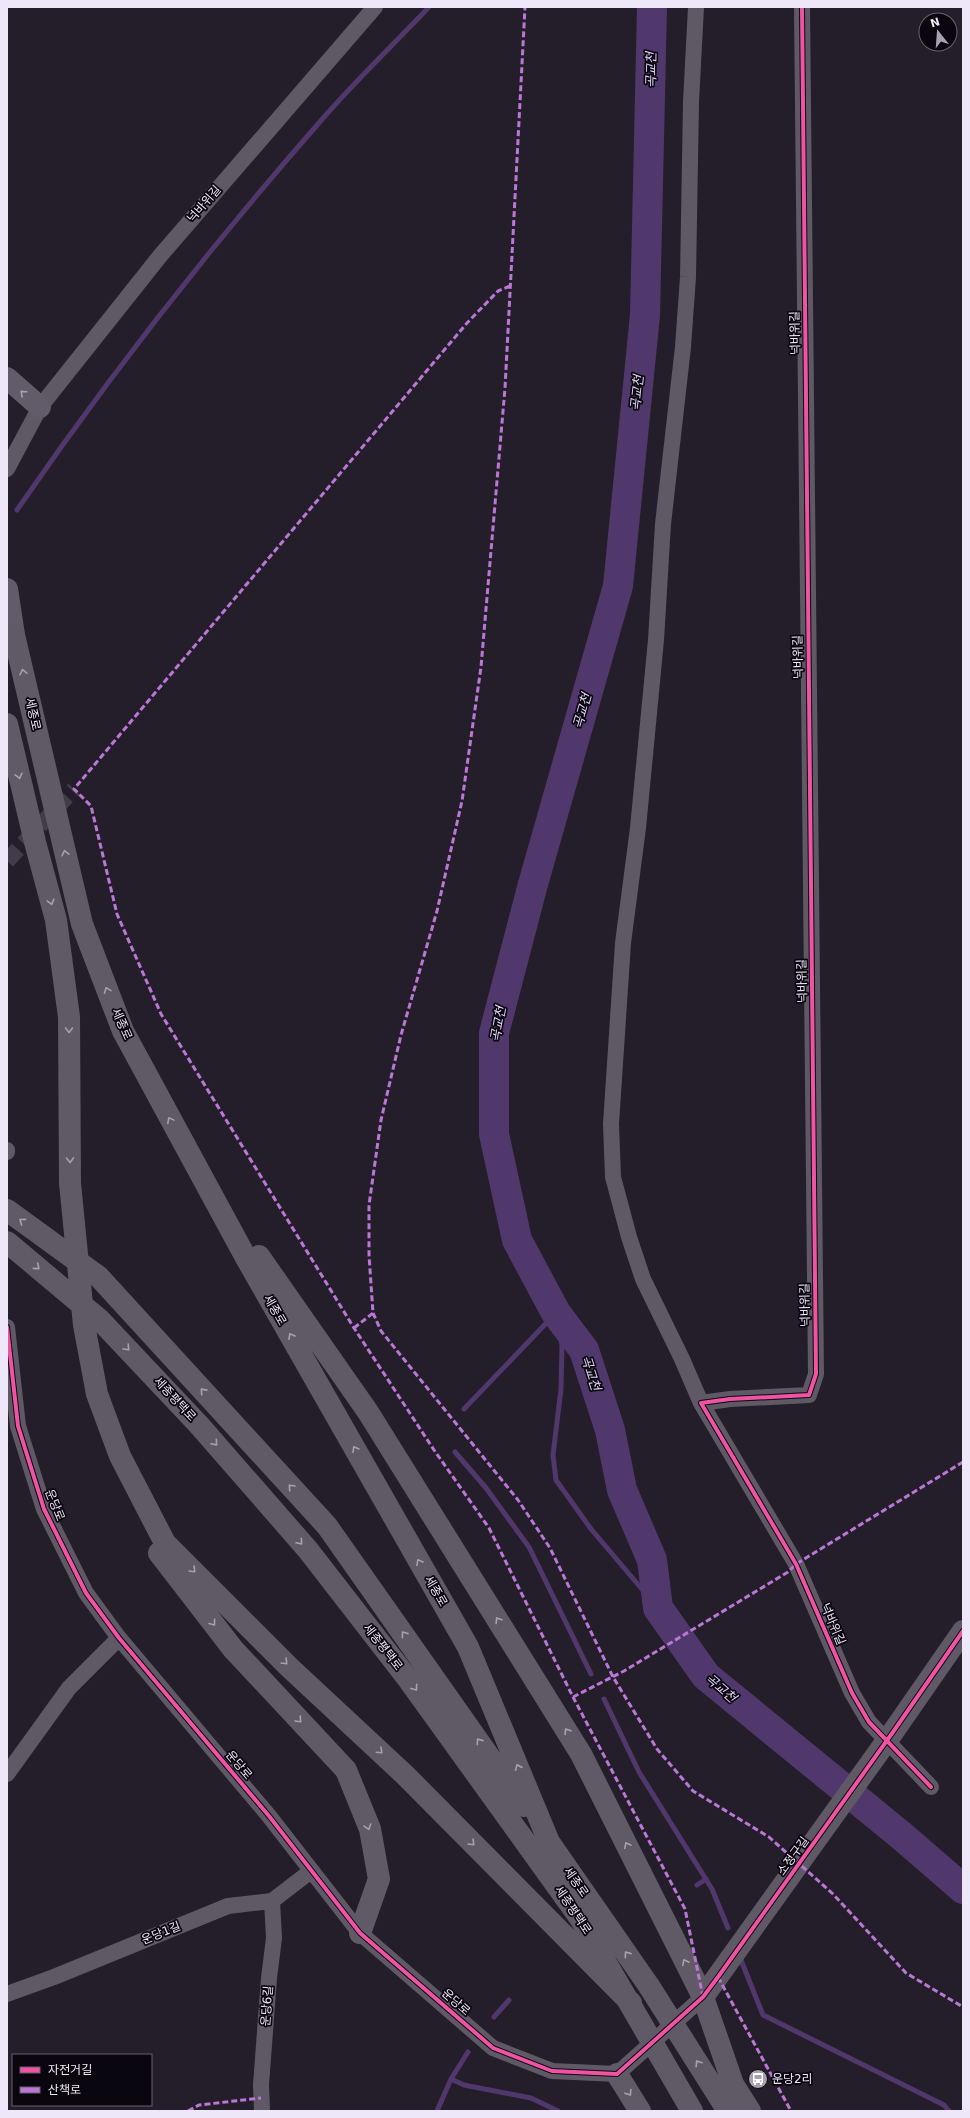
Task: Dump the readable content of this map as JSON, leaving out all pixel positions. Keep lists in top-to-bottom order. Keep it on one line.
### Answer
{"streets":{"highway":["세종로","세종평택로"],"street":["넉바위길","운당로","소정구길","운당1길","운당6길"]},"crossings":[["세종로","세종평택로"],["운당로","소정구길"],["운당1길","운당6길"]],"one_way":["세종로"],"water":["곡교천"],"places":{"bus stop":["운당2리"]},"legend":["자전거길","산책로"],"north":"top"}
